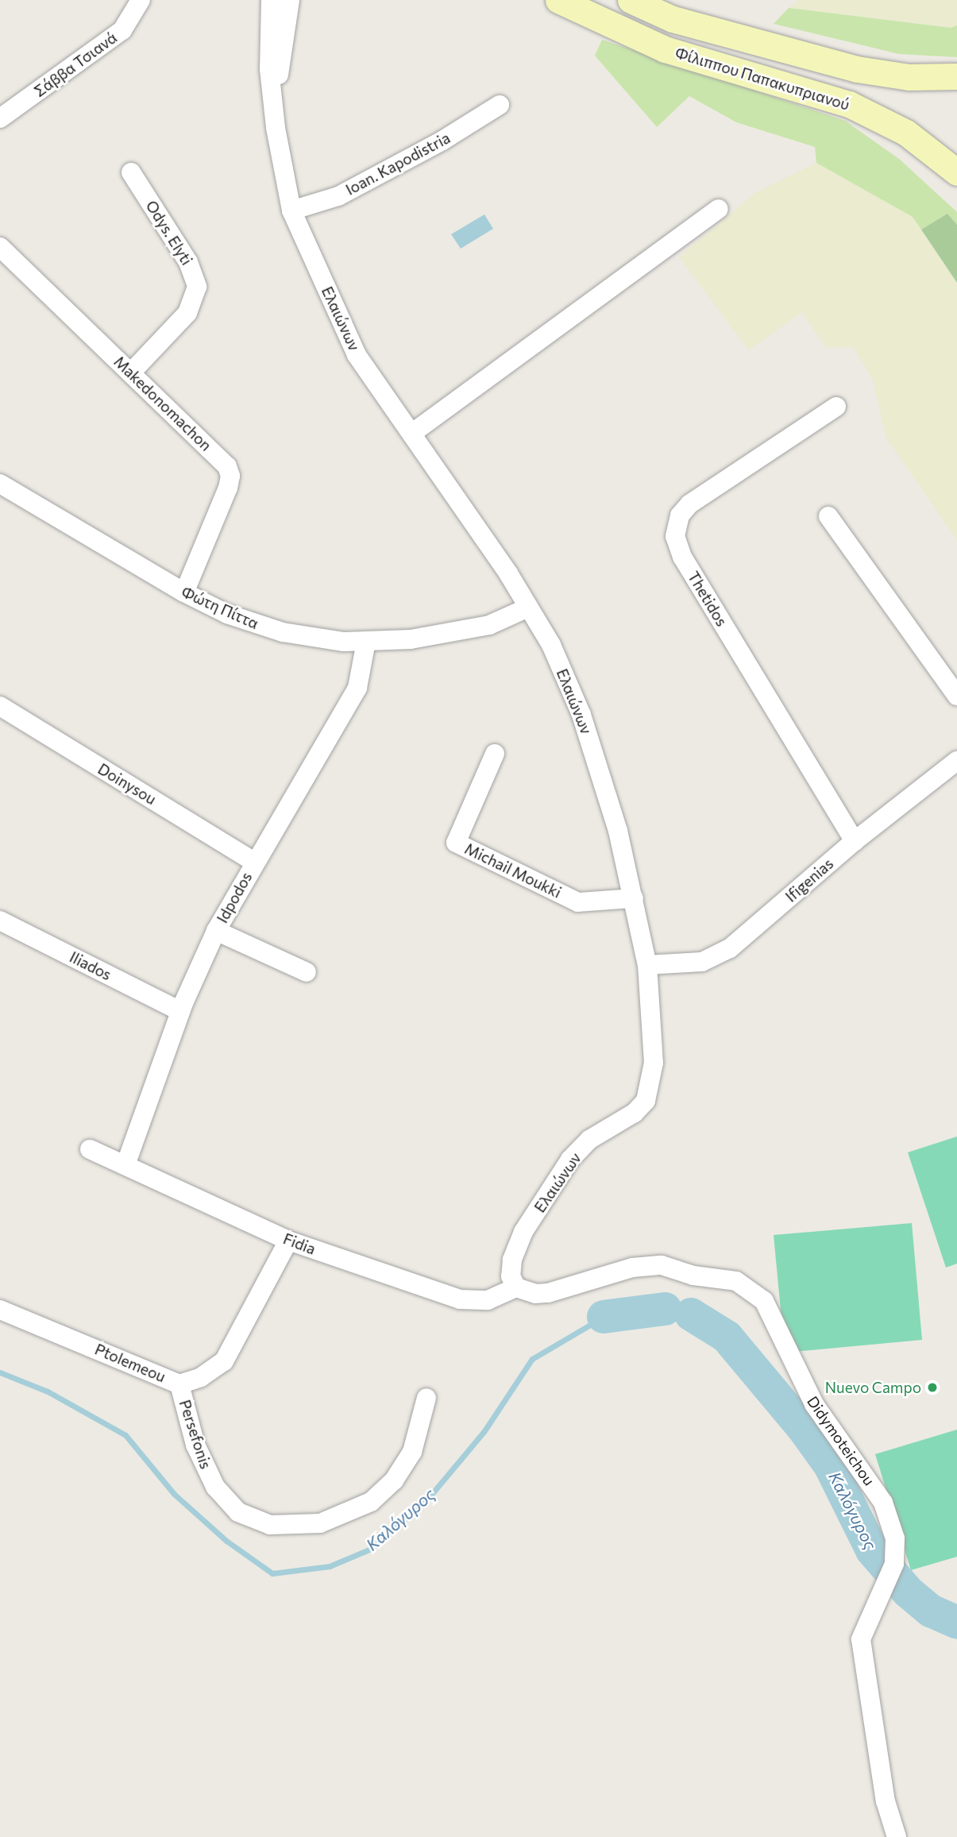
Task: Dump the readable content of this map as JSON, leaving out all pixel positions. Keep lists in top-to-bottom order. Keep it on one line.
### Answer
{"streets":{"main road":["Φίλιππου Παπακυπριανού"],"street":["Σάββα Τσιανά","Ioan. Kapodistria","Odys. Elyti","Ελαιώνων","Makedonomachon","Thetidos","Φώτη Πίττα","Doinysou","Michail Moukki","Ifigenias","Idpodos","Iliados","Fidia","Ptolemeou","Persefonis","Didymoteichou"]},"crossings":[["Ioan. Kapodistria","Ελαιώνων"],["Odys. Elyti","Makedonomachon"],["Ελαιώνων","Φώτη Πίττα"],["Ελαιώνων","Michail Moukki"],["Ελαιώνων","Ifigenias"],["Ελαιώνων","Fidia"],["Ελαιώνων","Didymoteichou"],["Makedonomachon","Φώτη Πίττα"],["Thetidos","Ifigenias"],["Φώτη Πίττα","Idpodos"],["Doinysou","Idpodos"],["Idpodos","Iliados"],["Idpodos","Fidia"],["Fidia","Ptolemeou"],["Fidia","Didymoteichou"],["Ptolemeou","Persefonis"]],"water":["Καλόγυρος"],"places":["Nuevo Campo"]}
